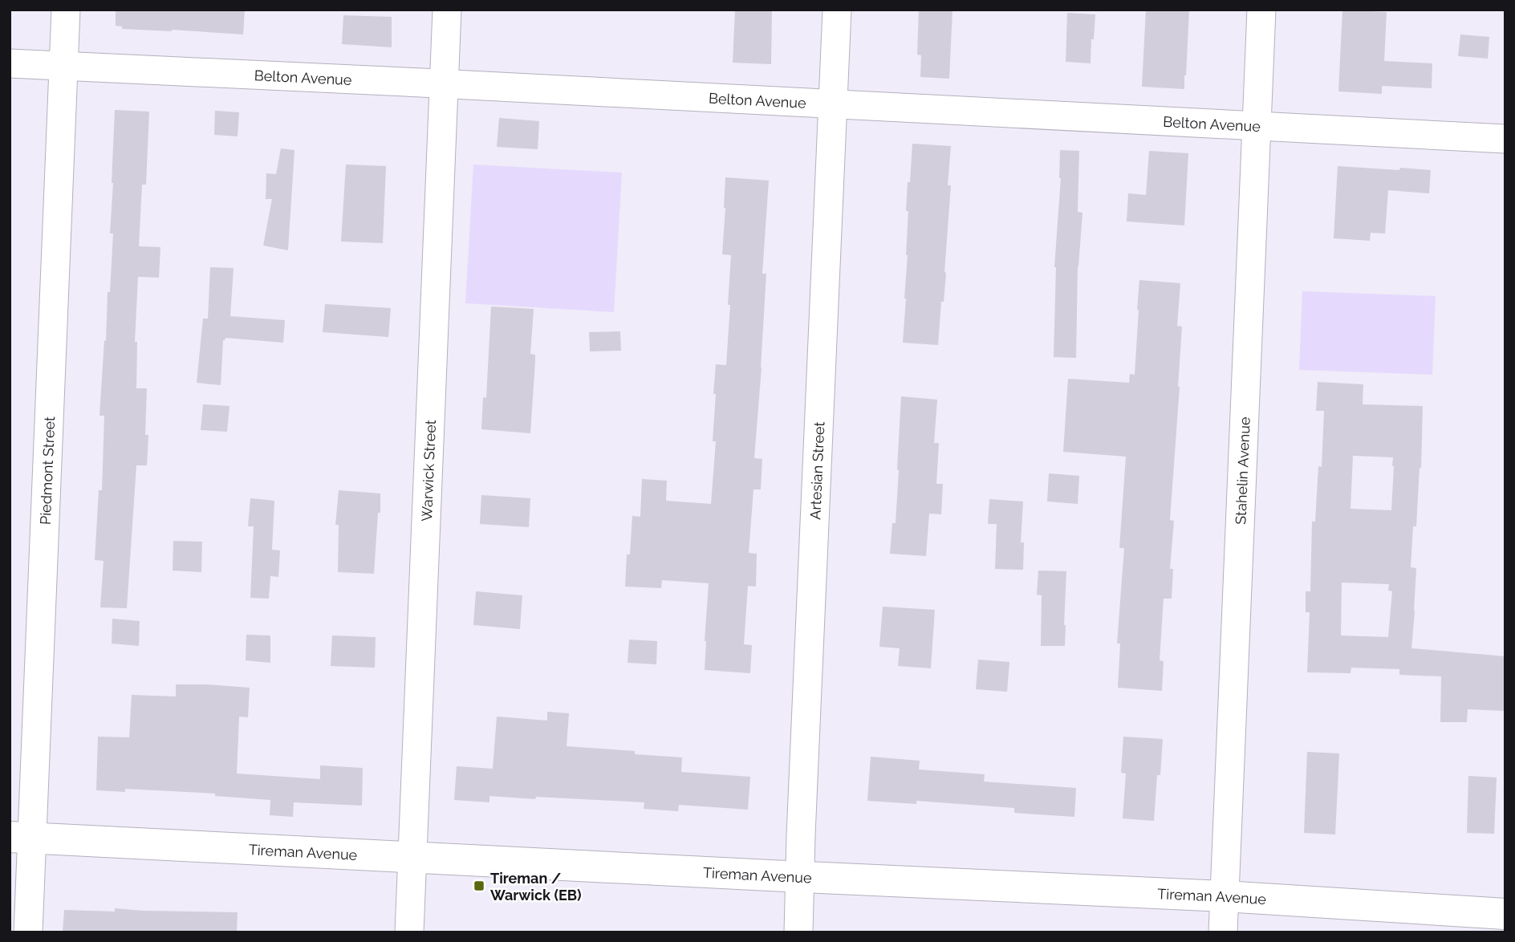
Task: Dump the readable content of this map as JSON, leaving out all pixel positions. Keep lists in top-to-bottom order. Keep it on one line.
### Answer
{"streets":{"street":["Belton Avenue","Piedmont Street","Warwick Street","Artesian Street","Stahelin Avenue","Tireman Avenue"]},"crossings":[["Belton Avenue","Piedmont Street"],["Belton Avenue","Warwick Street"],["Belton Avenue","Artesian Street"],["Belton Avenue","Stahelin Avenue"],["Piedmont Street","Tireman Avenue"],["Warwick Street","Tireman Avenue"],["Artesian Street","Tireman Avenue"],["Stahelin Avenue","Tireman Avenue"]],"places":{"transit":["Tireman / Warwick (EB)"]}}
